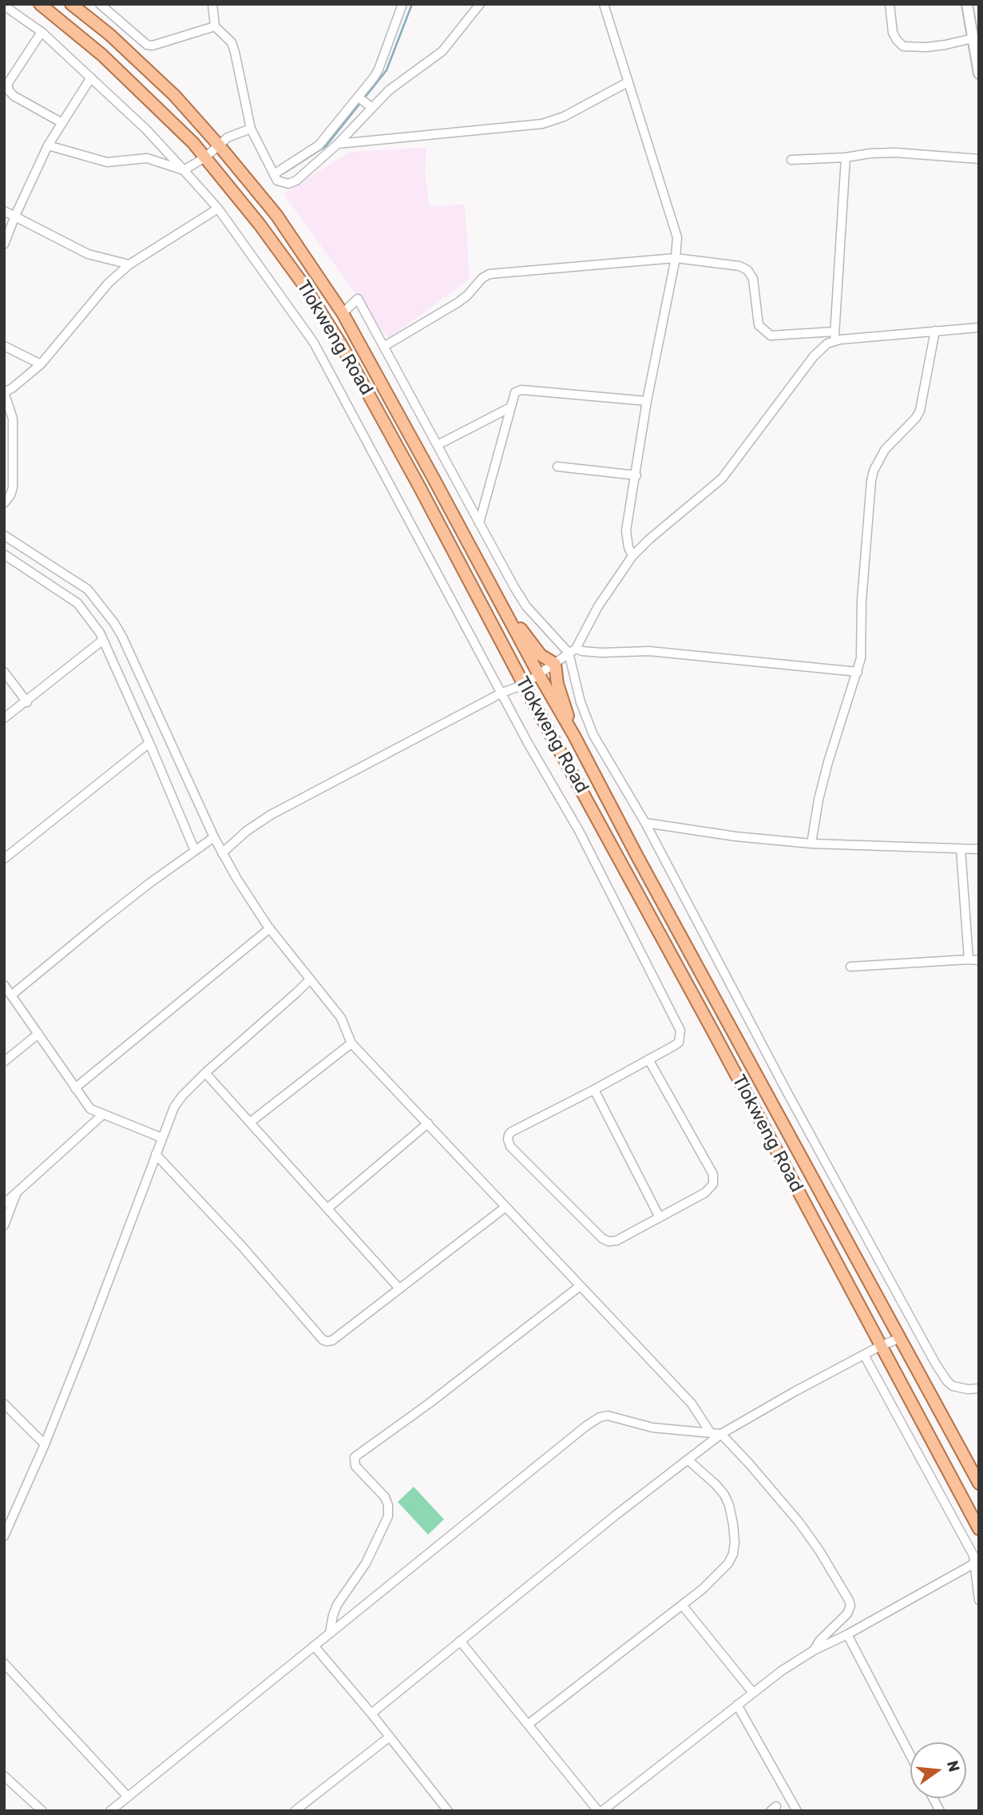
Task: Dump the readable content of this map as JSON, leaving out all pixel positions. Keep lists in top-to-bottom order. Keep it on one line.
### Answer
{"streets":{"main road":["Tlokweng Road"]},"north":"right"}
